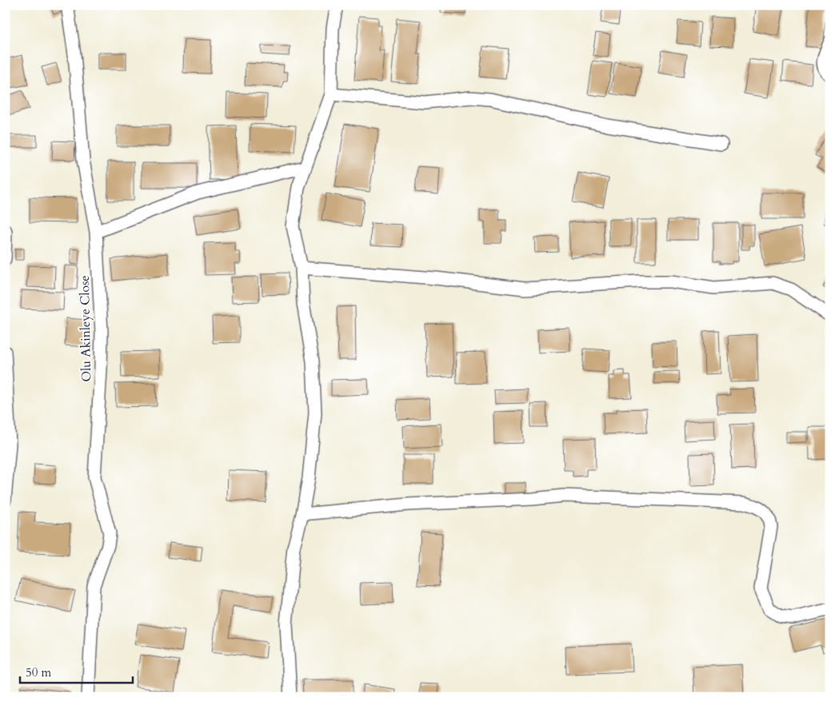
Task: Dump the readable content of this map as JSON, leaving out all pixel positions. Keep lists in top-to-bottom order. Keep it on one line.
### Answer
{"streets":{"street":["Olu Akinleye Close"]},"scale_bar":"50 m"}
